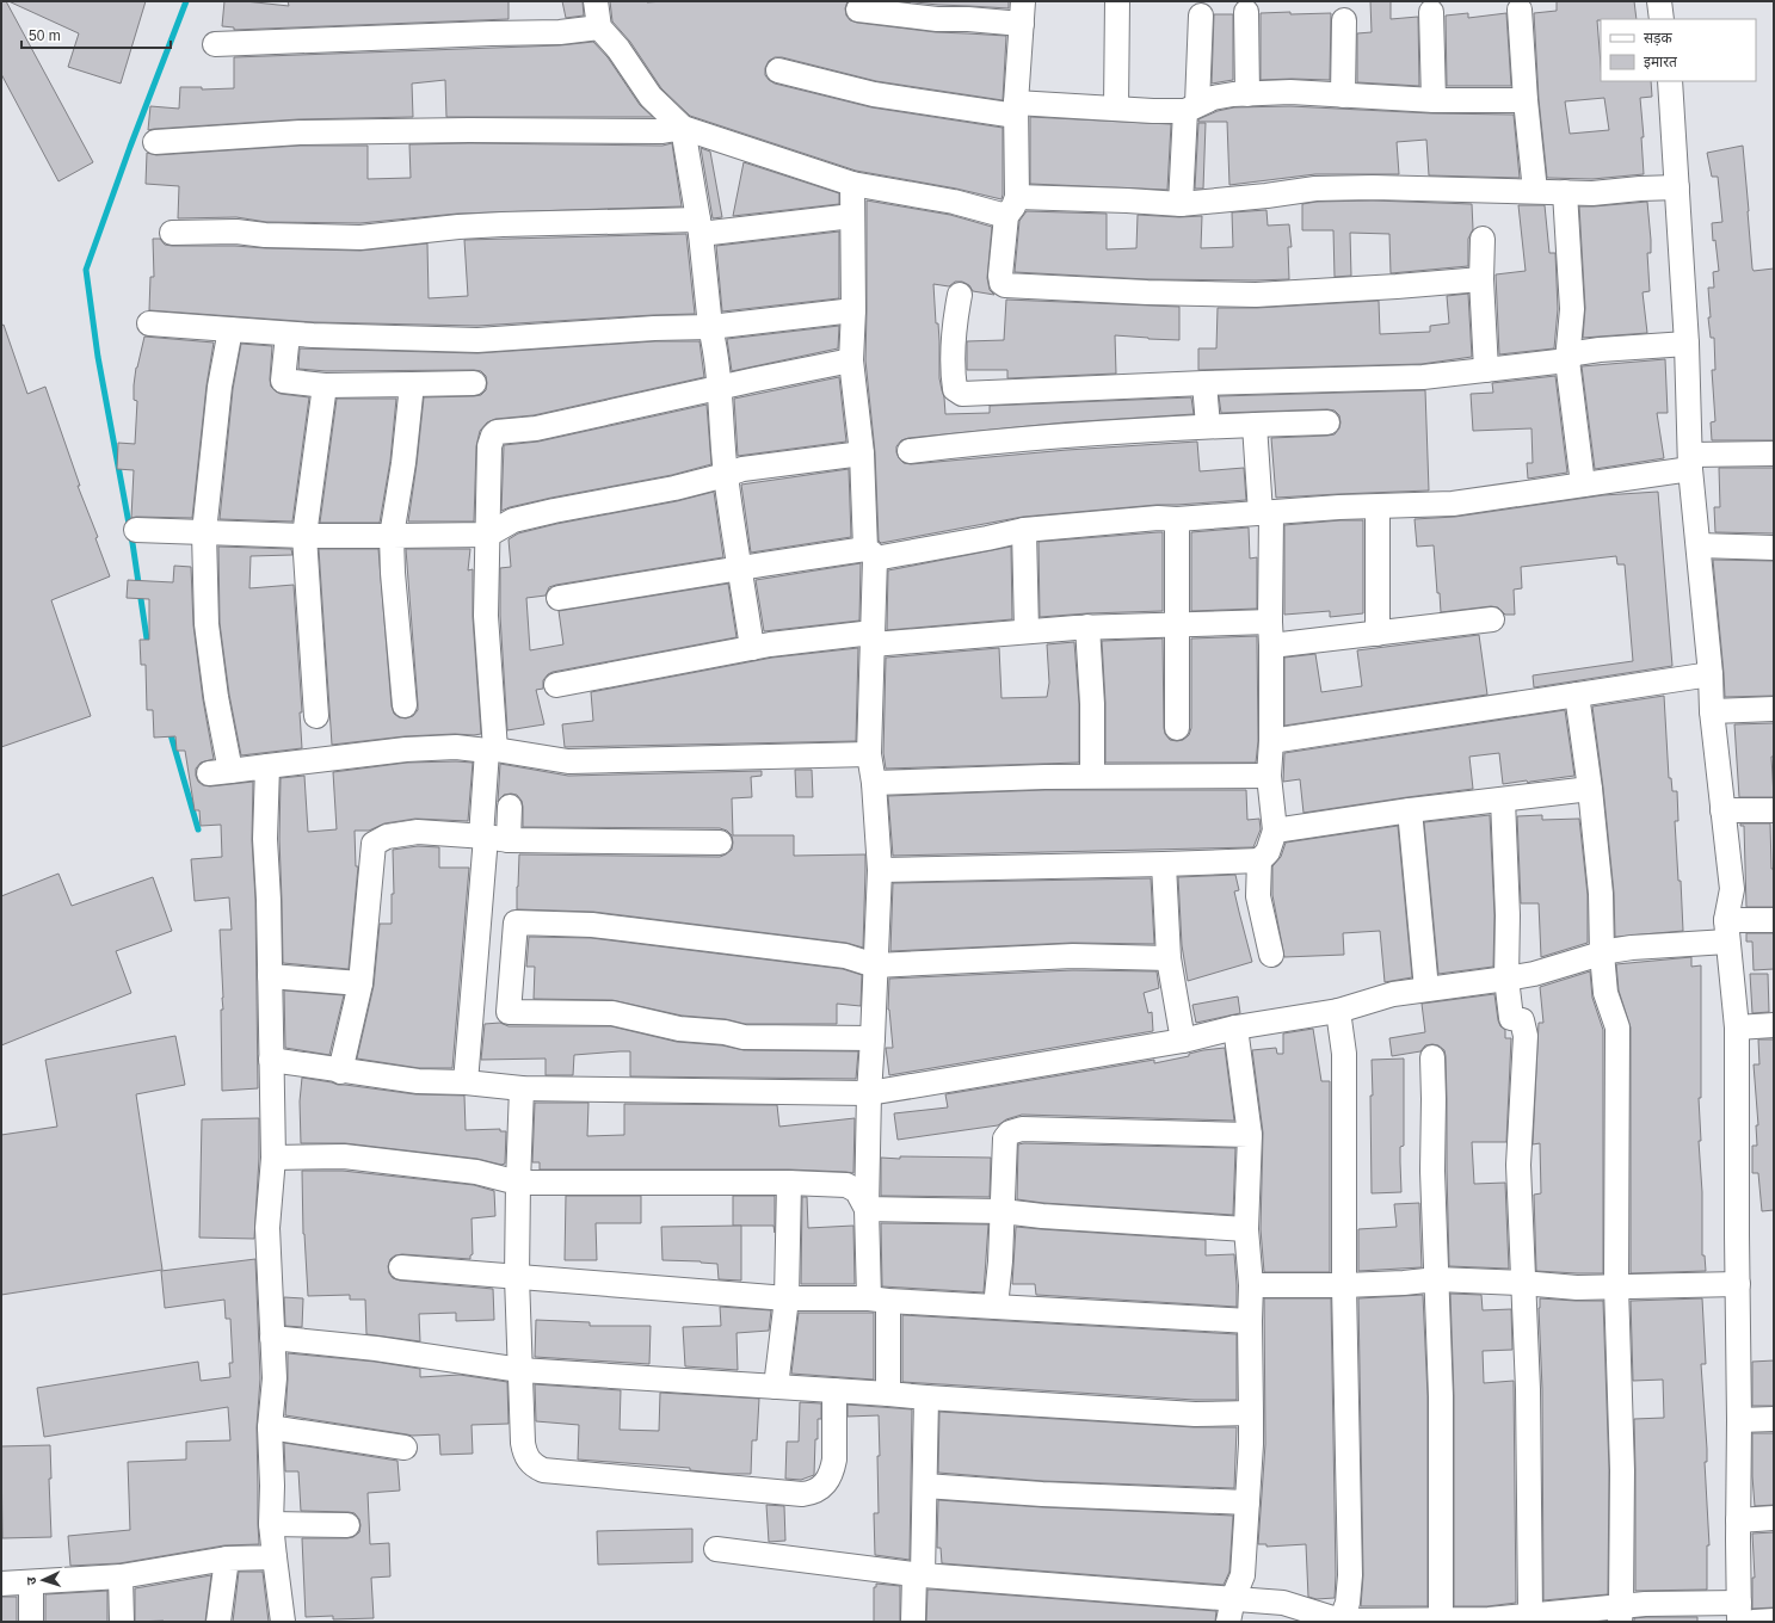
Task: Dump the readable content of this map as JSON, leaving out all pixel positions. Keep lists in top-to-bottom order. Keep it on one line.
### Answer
{"legend":["सड़क","इमारत"],"scale_bar":"50 m","north":"left"}
